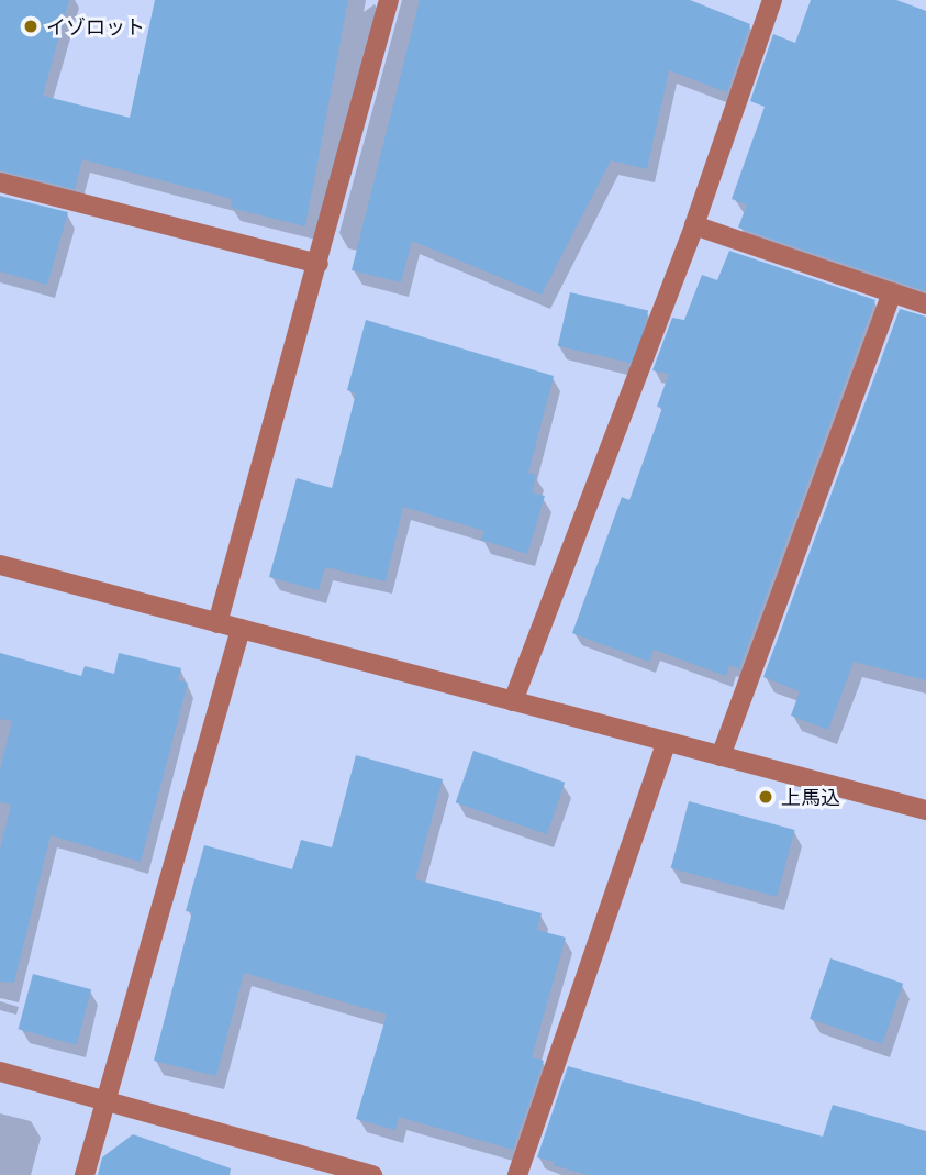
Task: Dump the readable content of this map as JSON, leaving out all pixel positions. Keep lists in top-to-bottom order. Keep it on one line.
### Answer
{"places":["イゾロット","上馬込"]}
